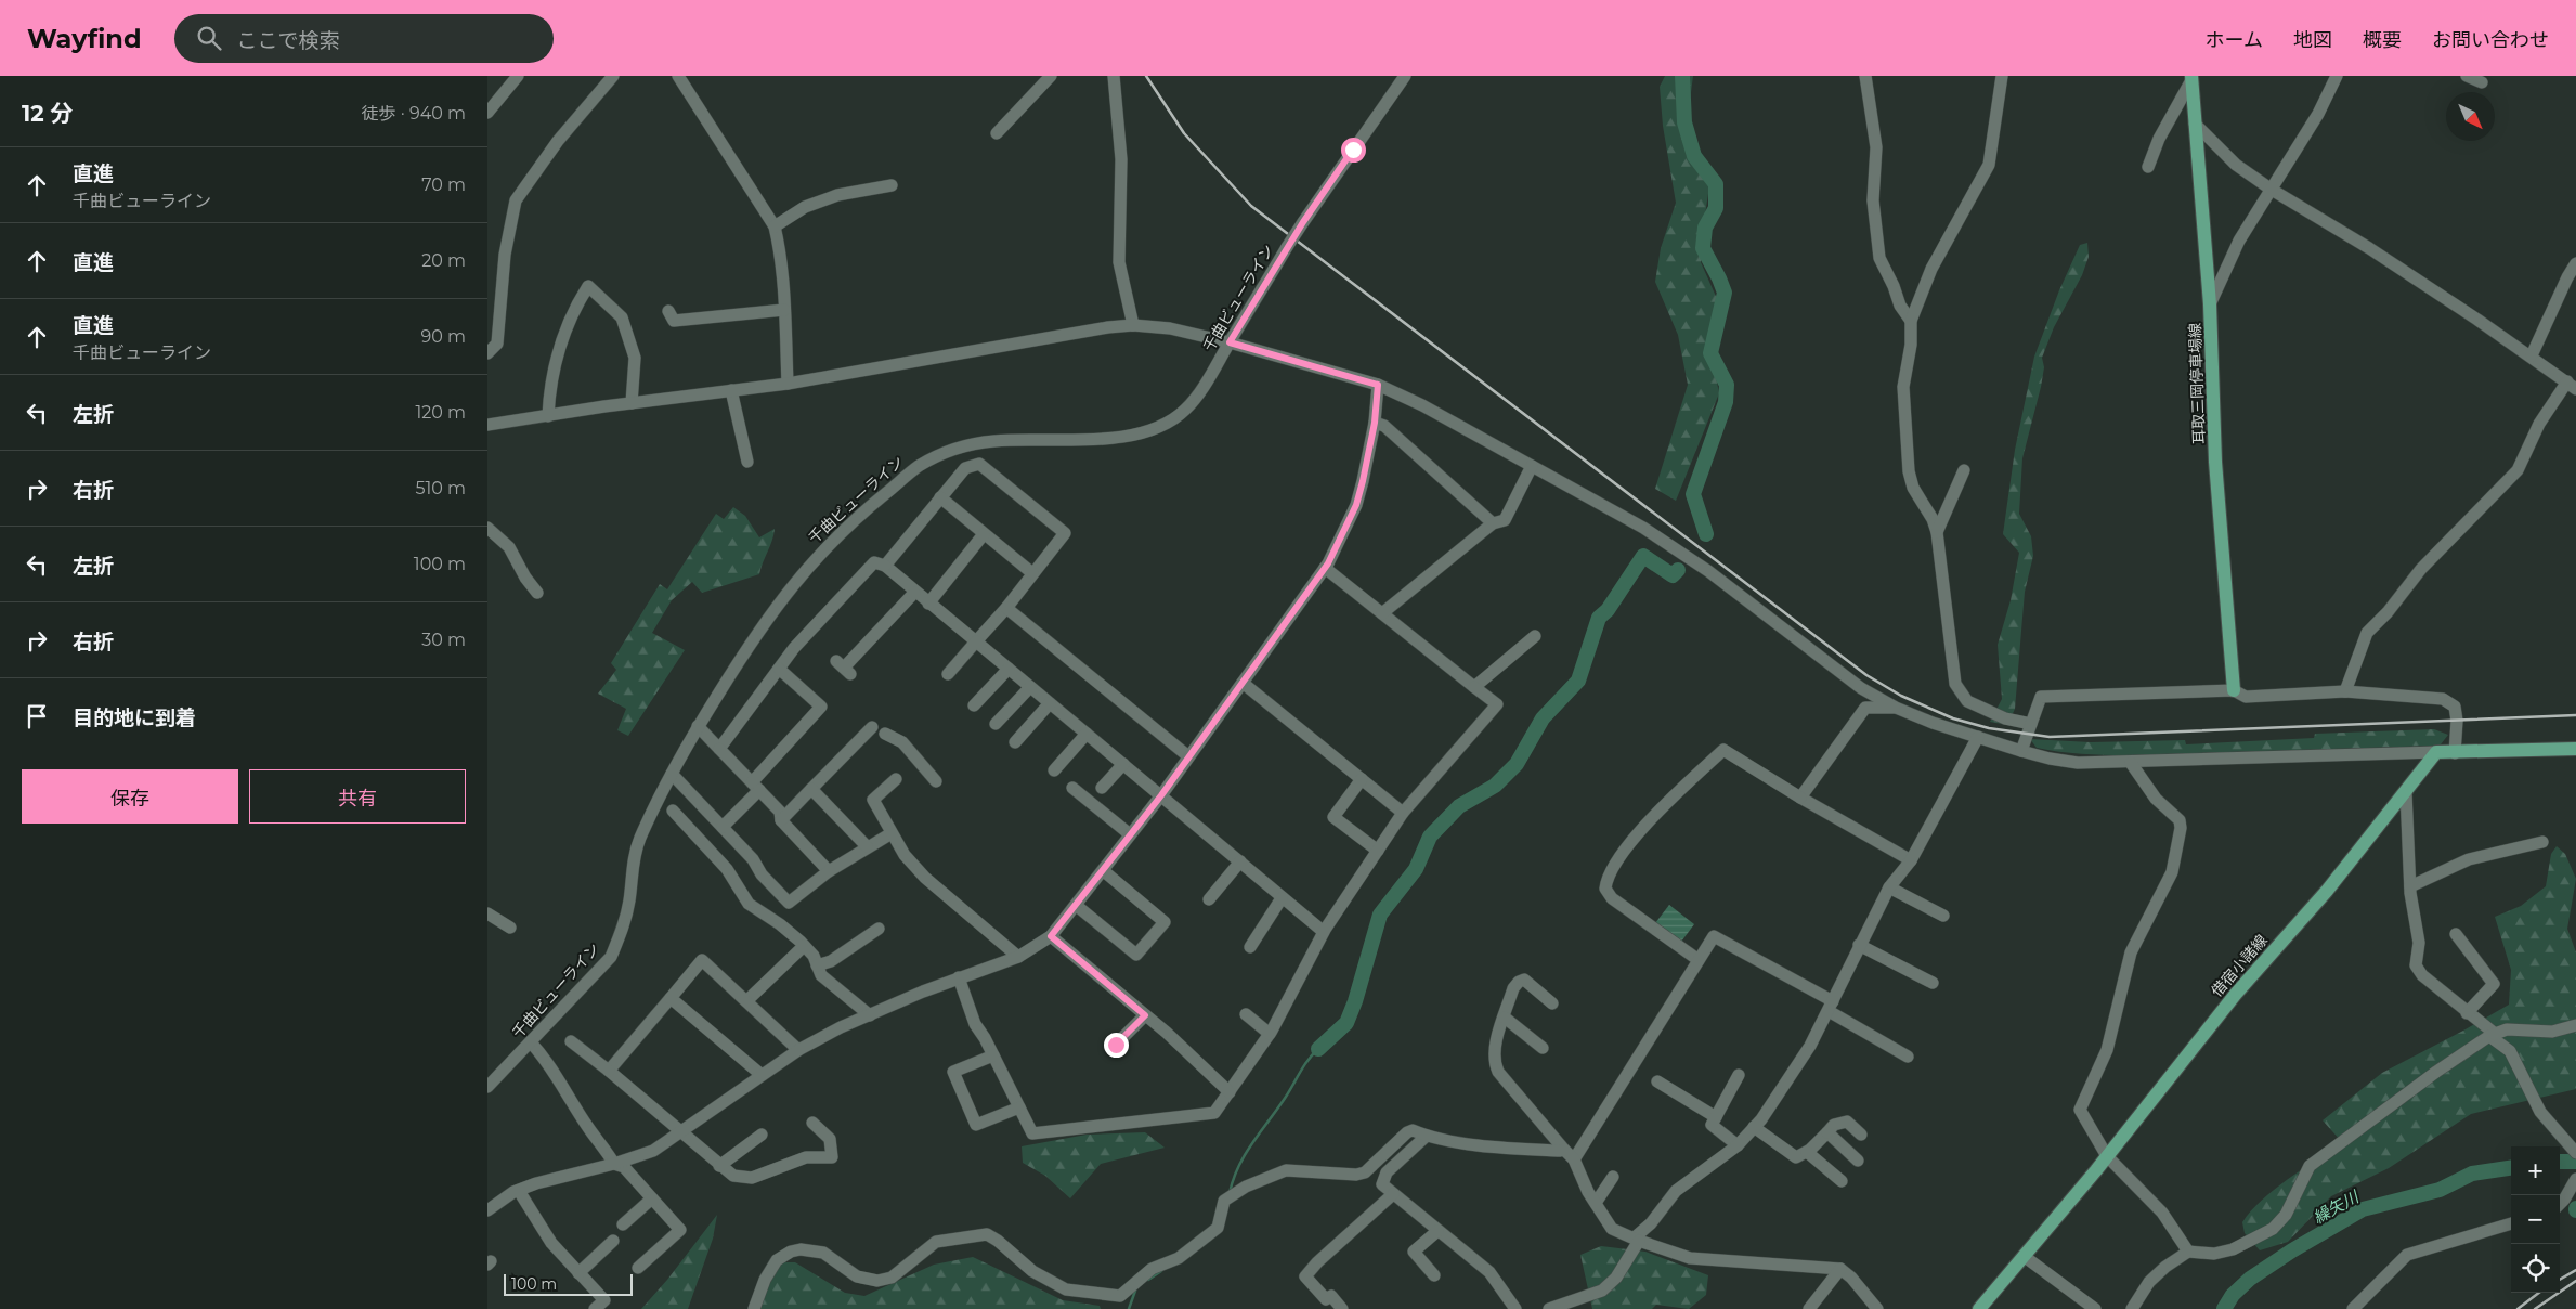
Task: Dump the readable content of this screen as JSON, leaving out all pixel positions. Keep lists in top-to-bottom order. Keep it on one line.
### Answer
{"streets":{"main road":["耳取三岡停車場線","借宿小諸線"],"street":["千曲ビューライン"]},"water":["繰矢川"],"scale_bar":"100 m","north":"bottom right","page":{"header":"Wayfind","search":"ここで検索","nav":["ホーム","地図","概要","お問い合わせ"],"heading":["12 分","徒歩 · 940 m"],"list":[["直進","千曲ビューライン","70 m"],["直進","20 m"],["直進","千曲ビューライン","90 m"],["左折","120 m"],["右折","510 m"],["左折","100 m"],["右折","30 m"],"目的地に到着"],"buttons":["保存","共有"],"map_buttons":["+","−"],"scale":"100 m"}}
